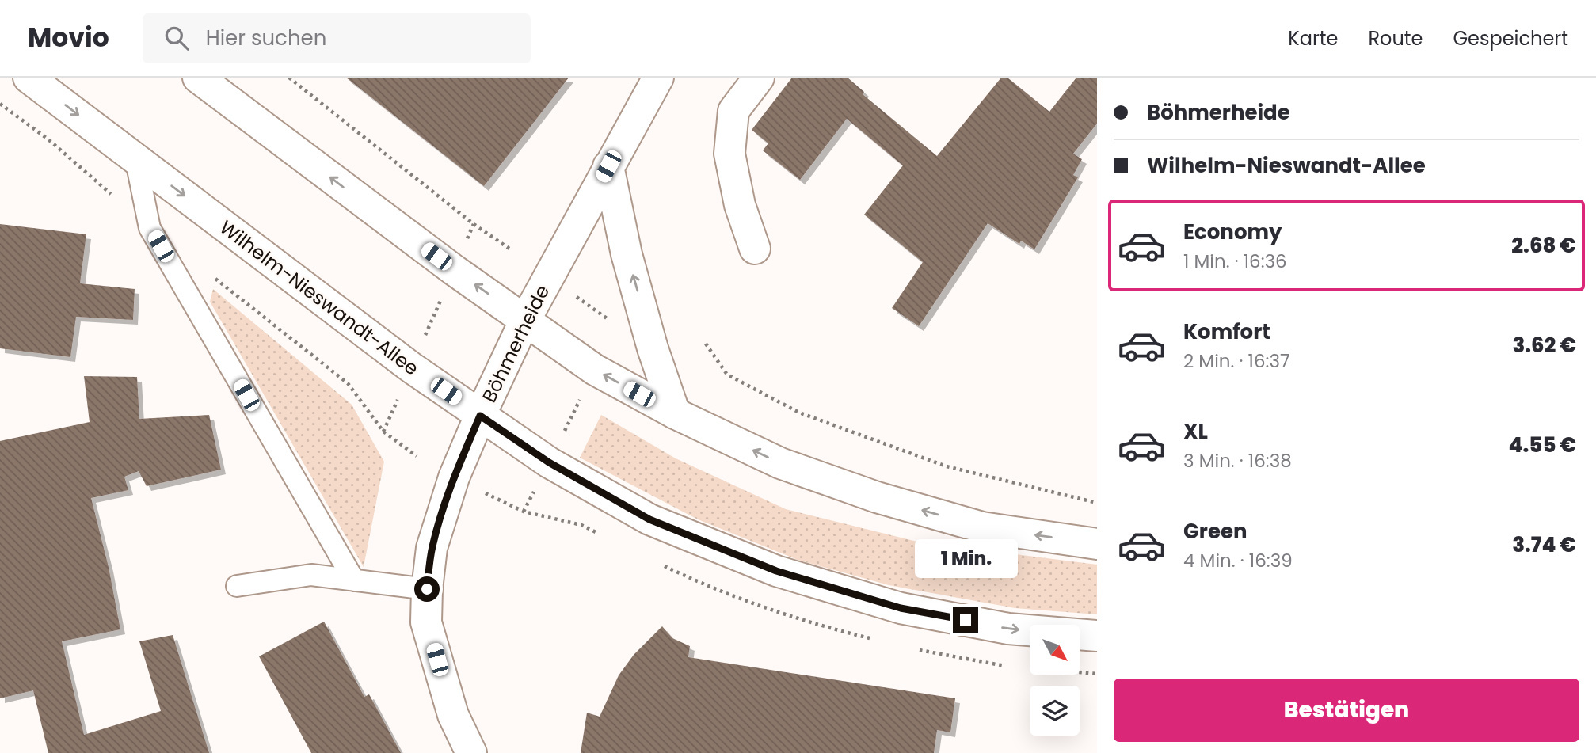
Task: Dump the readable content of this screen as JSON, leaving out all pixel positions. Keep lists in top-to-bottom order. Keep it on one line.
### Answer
{"streets":{"main road":["Wilhelm-Nieswandt-Allee","Böhmerheide"]},"crossings":[["Wilhelm-Nieswandt-Allee","Böhmerheide"]],"north":"bottom right","page":{"header":"Movio","search":"Hier suchen","nav":["Karte","Route","Gespeichert"],"banner":["Böhmerheide","Wilhelm-Nieswandt-Allee"],"list":[{"name":"Economy","note":"1 Min. · 16:36","value":"2.68 €"},{"name":"Komfort","note":"2 Min. · 16:37","value":"3.62 €"},{"name":"XL","note":"3 Min. · 16:38","value":"4.55 €"},{"name":"Green","note":"4 Min. · 16:39","value":"3.74 €"}],"bubble":"1 Min.","buttons":"Bestätigen"}}
